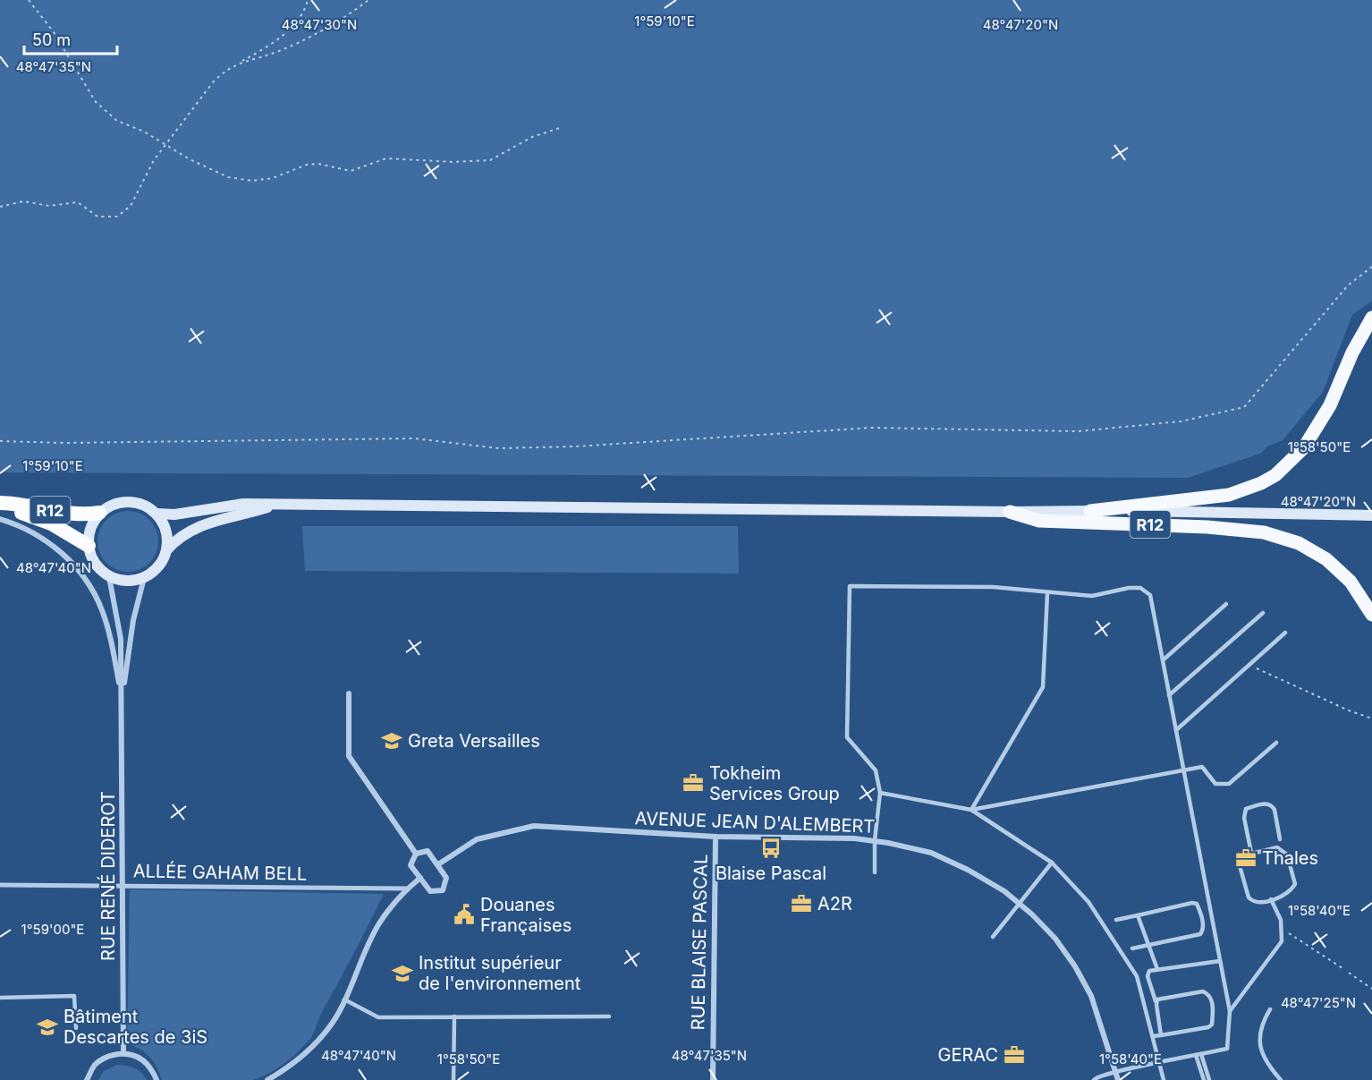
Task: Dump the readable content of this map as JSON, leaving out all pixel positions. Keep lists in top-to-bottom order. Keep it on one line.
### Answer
{"streets":{"highway":["R12"],"street":["AVENUE JEAN D'ALEMBERT","ALLÉE GAHAM BELL","RUE RENÉ DIDEROT","RUE BLAISE PASCAL"]},"crossings":[["AVENUE JEAN D'ALEMBERT","RUE BLAISE PASCAL"],["ALLÉE GAHAM BELL","RUE RENÉ DIDEROT"]],"places":{"school or university":["Greta Versailles","Institut supérieur de l'environnement","Bâtiment Descartes de 3iS"],"office":["Tokheim Services Group","Thales","A2R","GERAC"],"bus stop":["Blaise Pascal"],"public building":["Douanes Françaises"]},"scale_bar":"50 m","coordinates":["1°59'10\"E","48°47'30\"N","48°47'20\"N","48°47'35\"N","1°58'50\"E","48°47'40\"N","1°58'40\"E","1°59'00\"E","48°47'25\"N"]}
